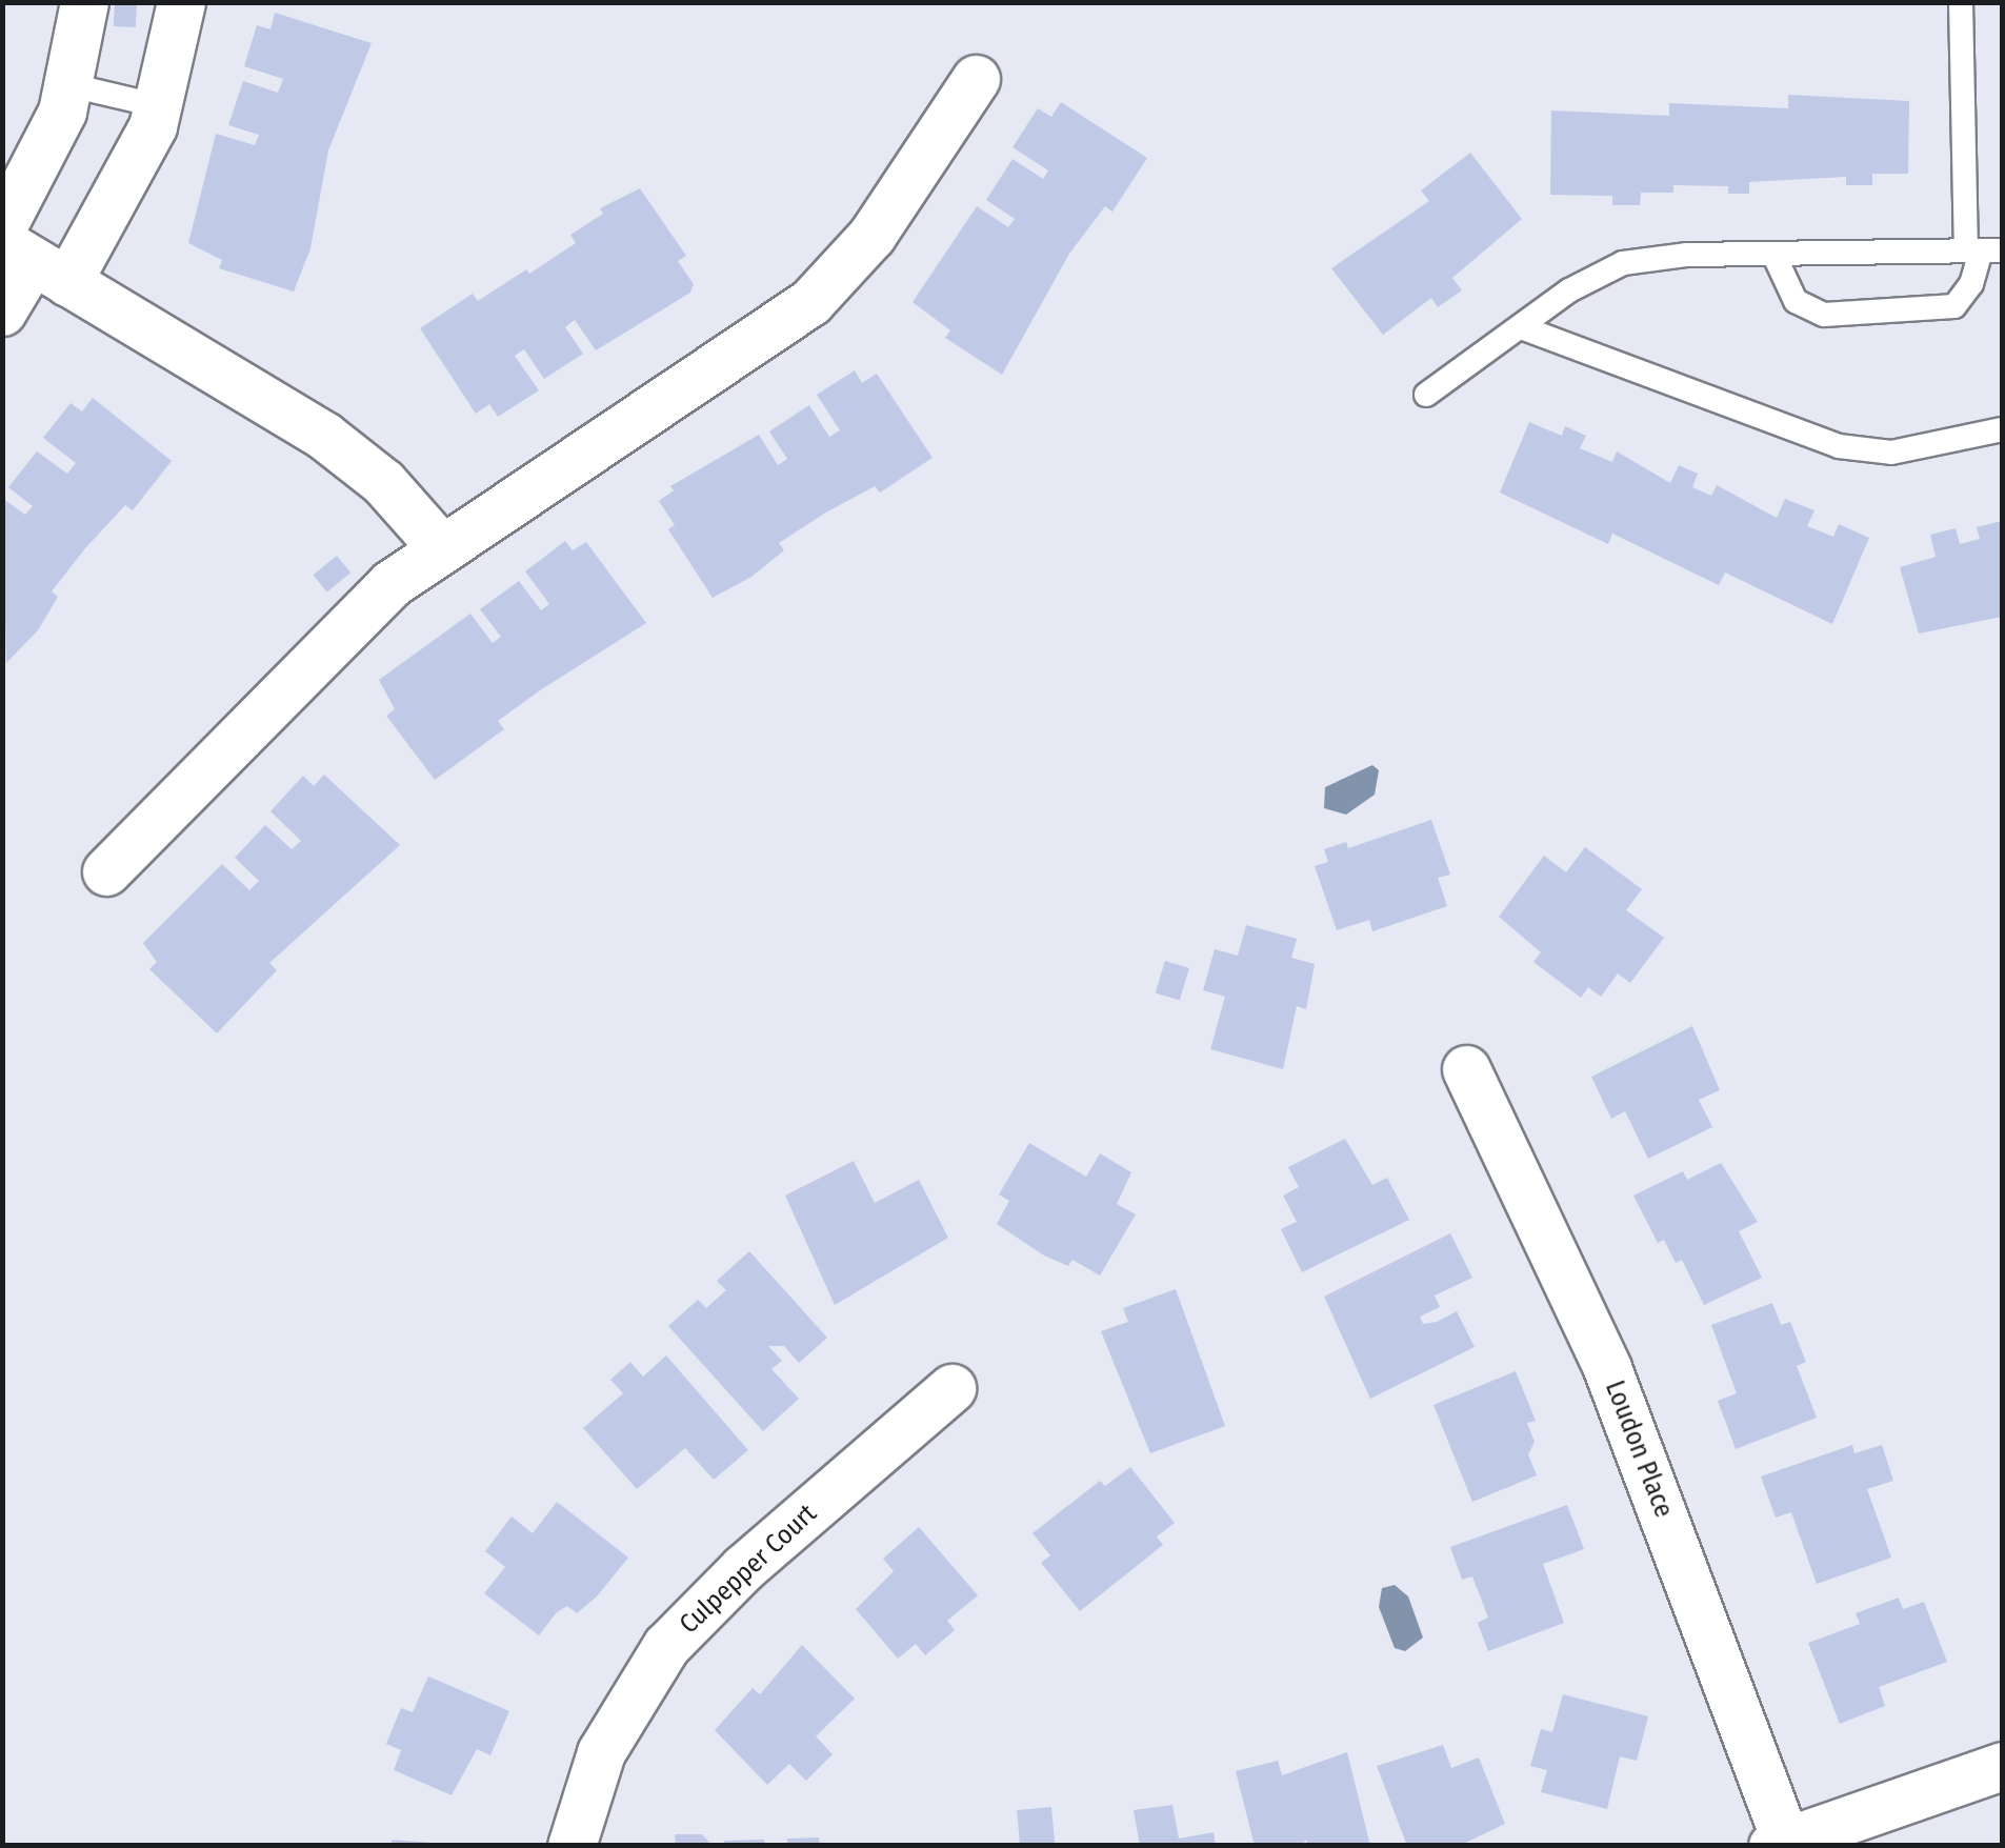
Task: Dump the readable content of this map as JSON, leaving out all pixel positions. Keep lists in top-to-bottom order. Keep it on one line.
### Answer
{"streets":{"street":["Loudon Place","Culpepper Court"]}}
